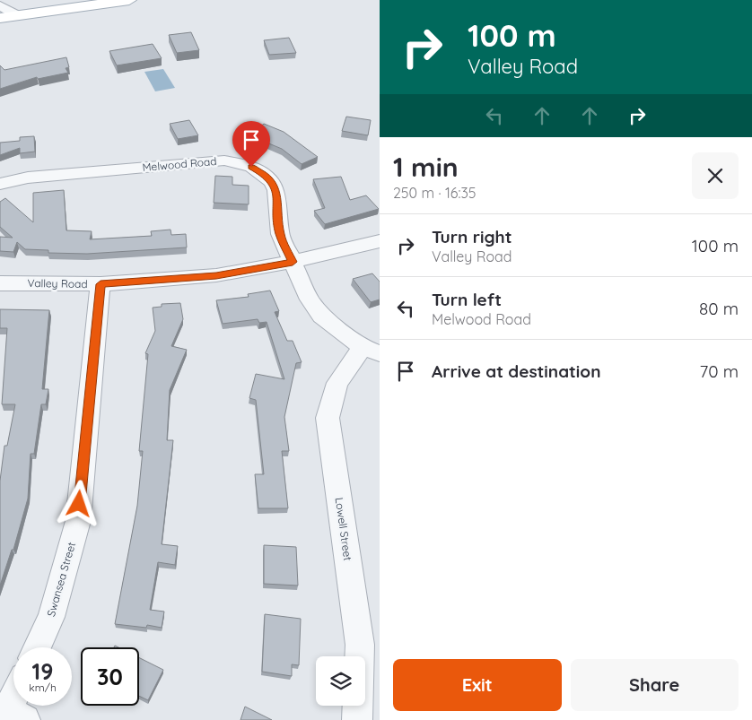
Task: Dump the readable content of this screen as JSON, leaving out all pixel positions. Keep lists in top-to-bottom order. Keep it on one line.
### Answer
{"streets":{"street":["Melwood Road","Valley Road","Lowell Street","Swansea Street"]},"crossings":[["Melwood Road","Valley Road"],["Melwood Road","Lowell Street"],["Valley Road","Swansea Street"]],"page":{"turn":["100 m","Valley Road"],"heading":["1 min","250 m · 16:35"],"list":[{"name":"Turn right","note":"Valley Road","value":"100 m"},{"name":"Turn left","note":"Melwood Road","value":"80 m"},{"name":"Arrive at destination","value":"70 m"}],"speed":"19 km/h","limit":"30","buttons":["Exit","Share"]}}
